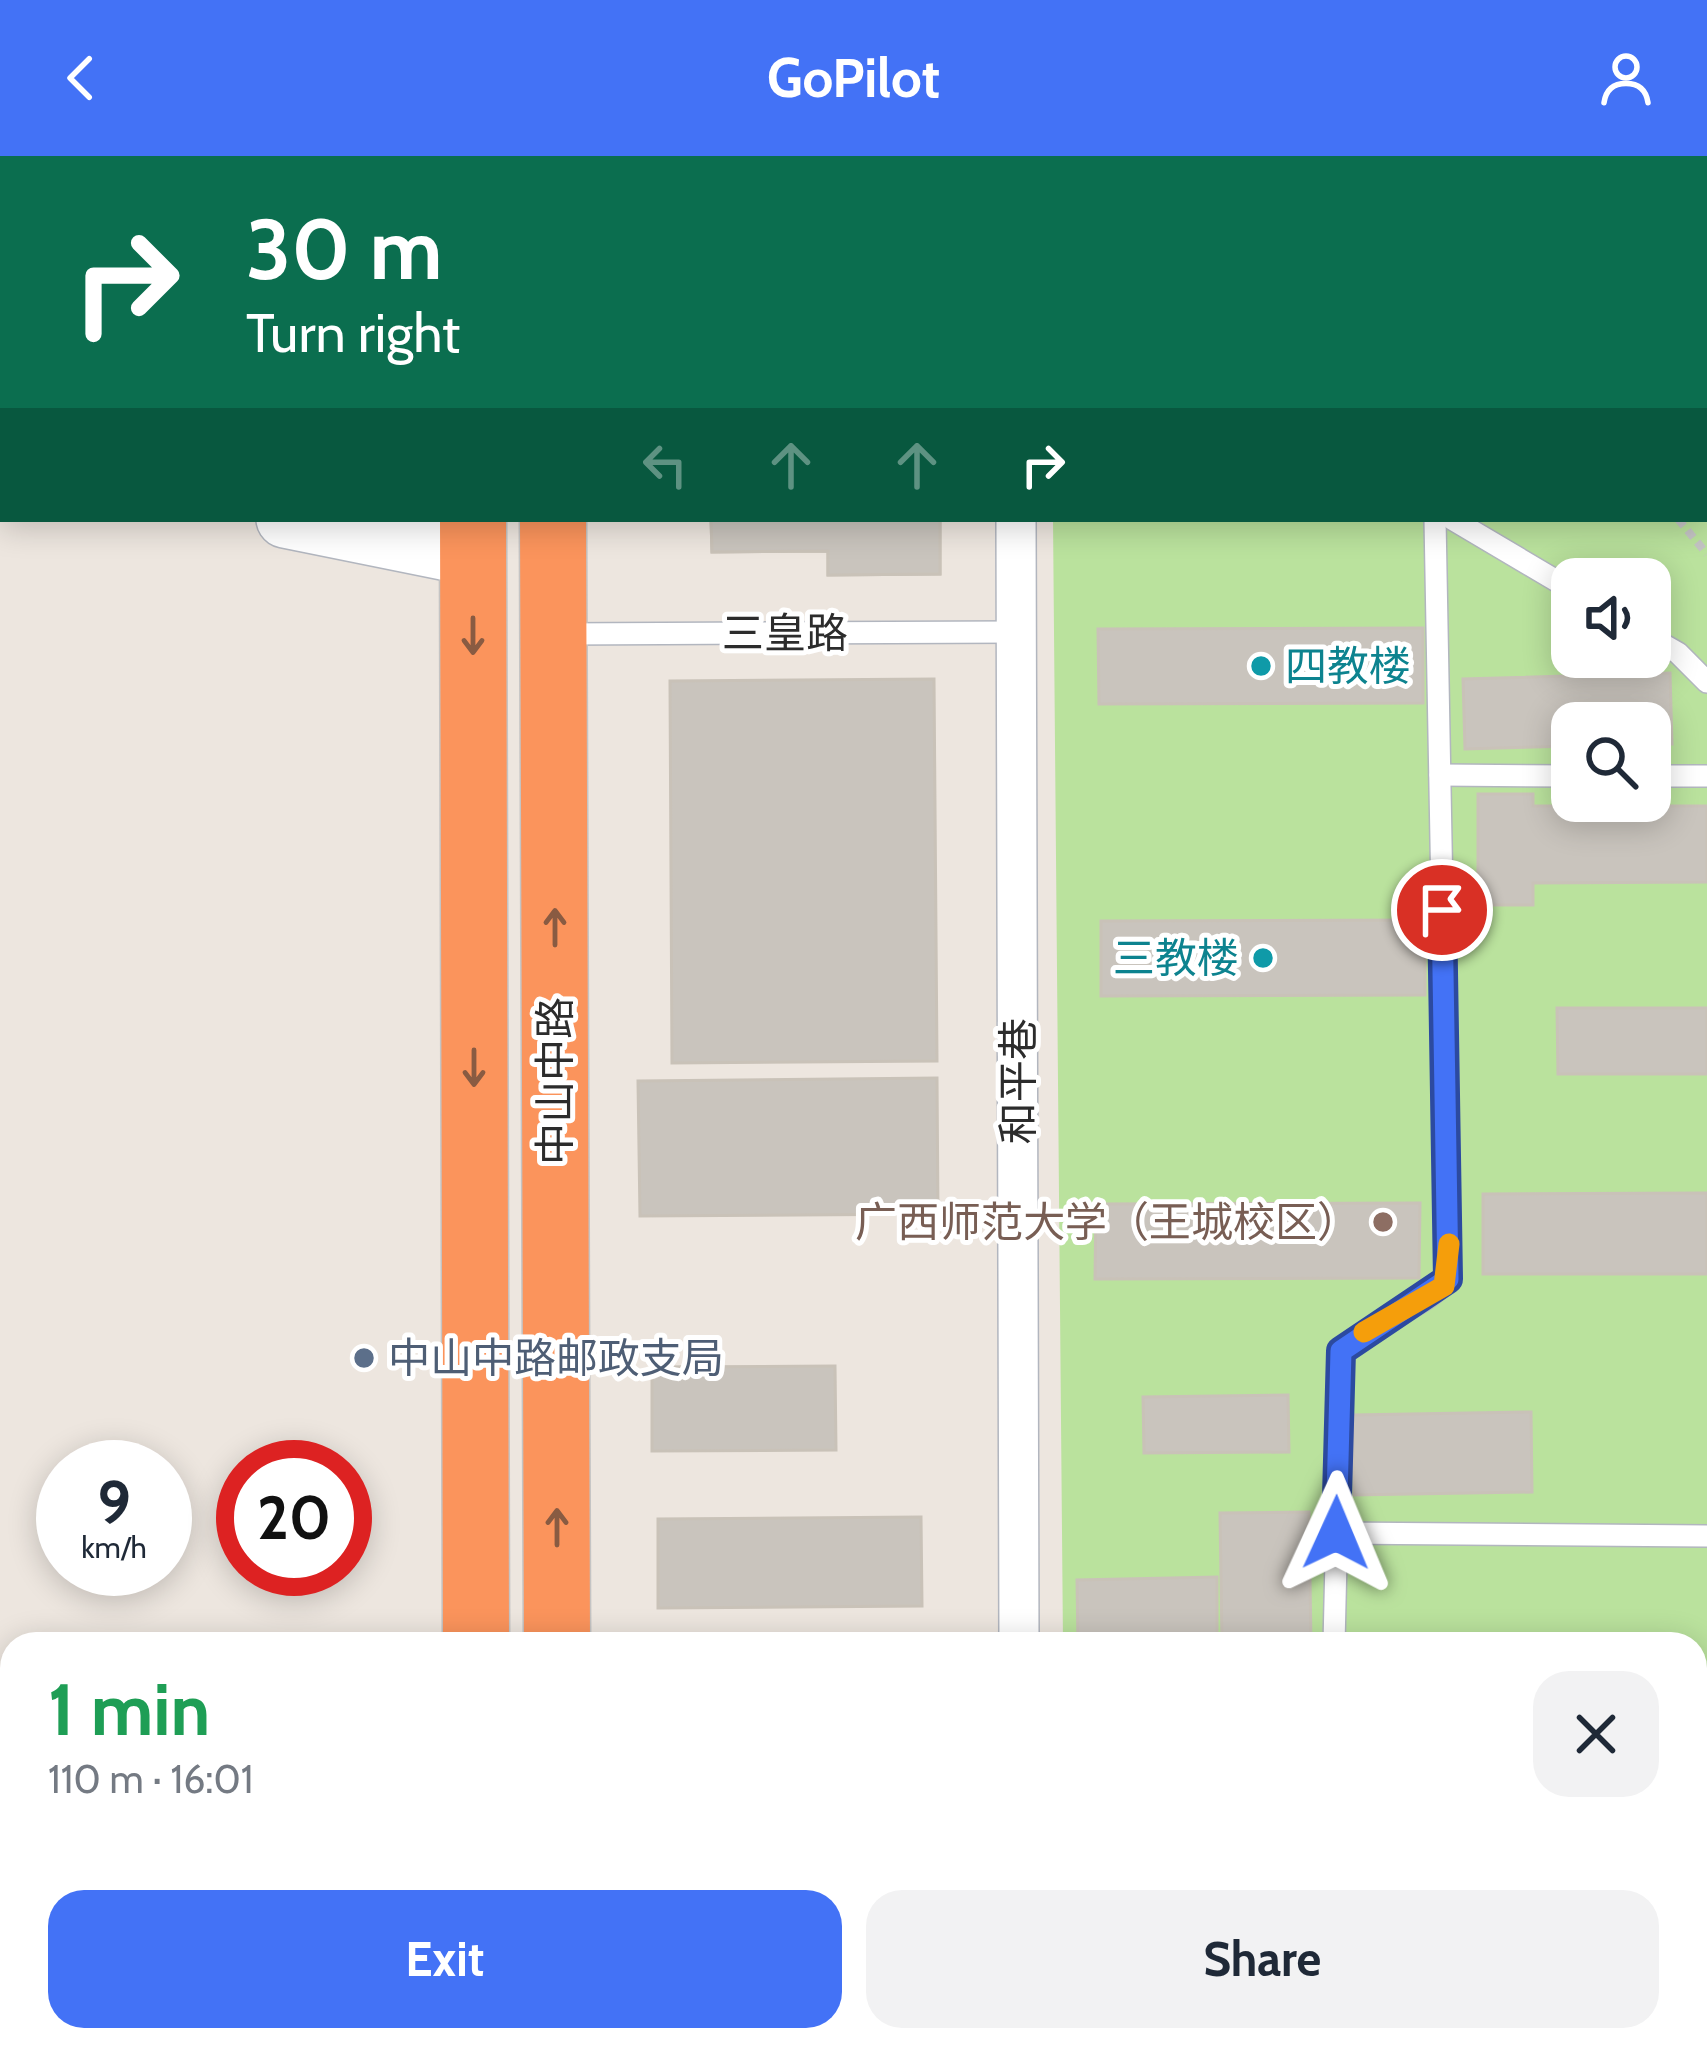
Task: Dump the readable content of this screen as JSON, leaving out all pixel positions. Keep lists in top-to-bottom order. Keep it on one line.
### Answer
{"streets":{"highway":["中山中路"],"street":["和平巷"],"lane":["三皇路"]},"crossings":[["三皇路","中山中路"],["三皇路","和平巷"]],"places":["四教楼","三教楼","广西师范大学（王城校区）","中山中路邮政支局"],"page":{"header":"GoPilot","turn":["30 m","Turn right"],"speed":"9 km/h","limit":"20","heading":["1 min","110 m · 16:01"],"buttons":["Exit","Share"]}}
